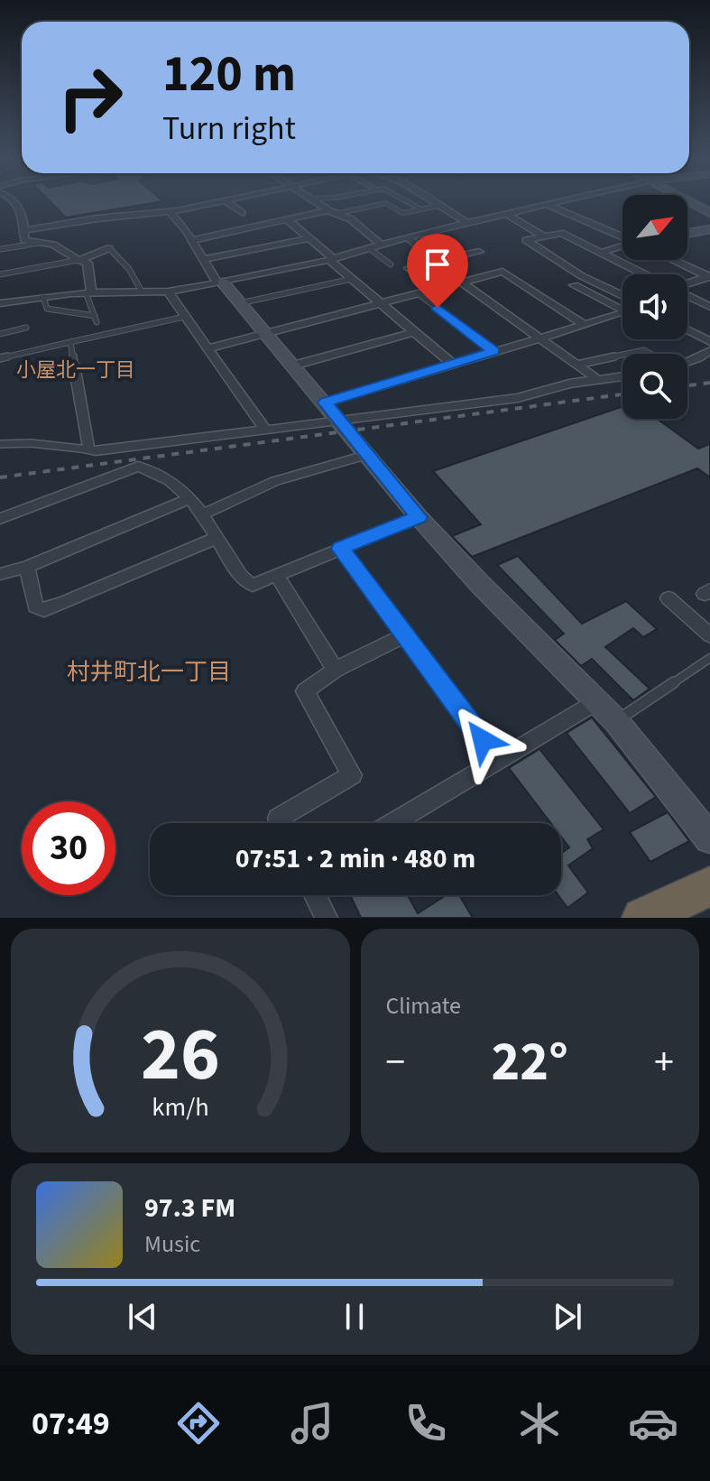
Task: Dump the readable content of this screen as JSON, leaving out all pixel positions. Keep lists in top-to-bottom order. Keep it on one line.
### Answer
{"districts":["小屋北一丁目","村井町北一丁目"],"north":"top right","page":{"turn":["120 m","Turn right"],"limit":"30","trip":"07:51 · 2 min · 480 m","tile":"Climate","heat":["−","22°","+"],"song":["97.3 FM","Music"],"tabs":"07:49","gauge":["26","km/h"]}}
